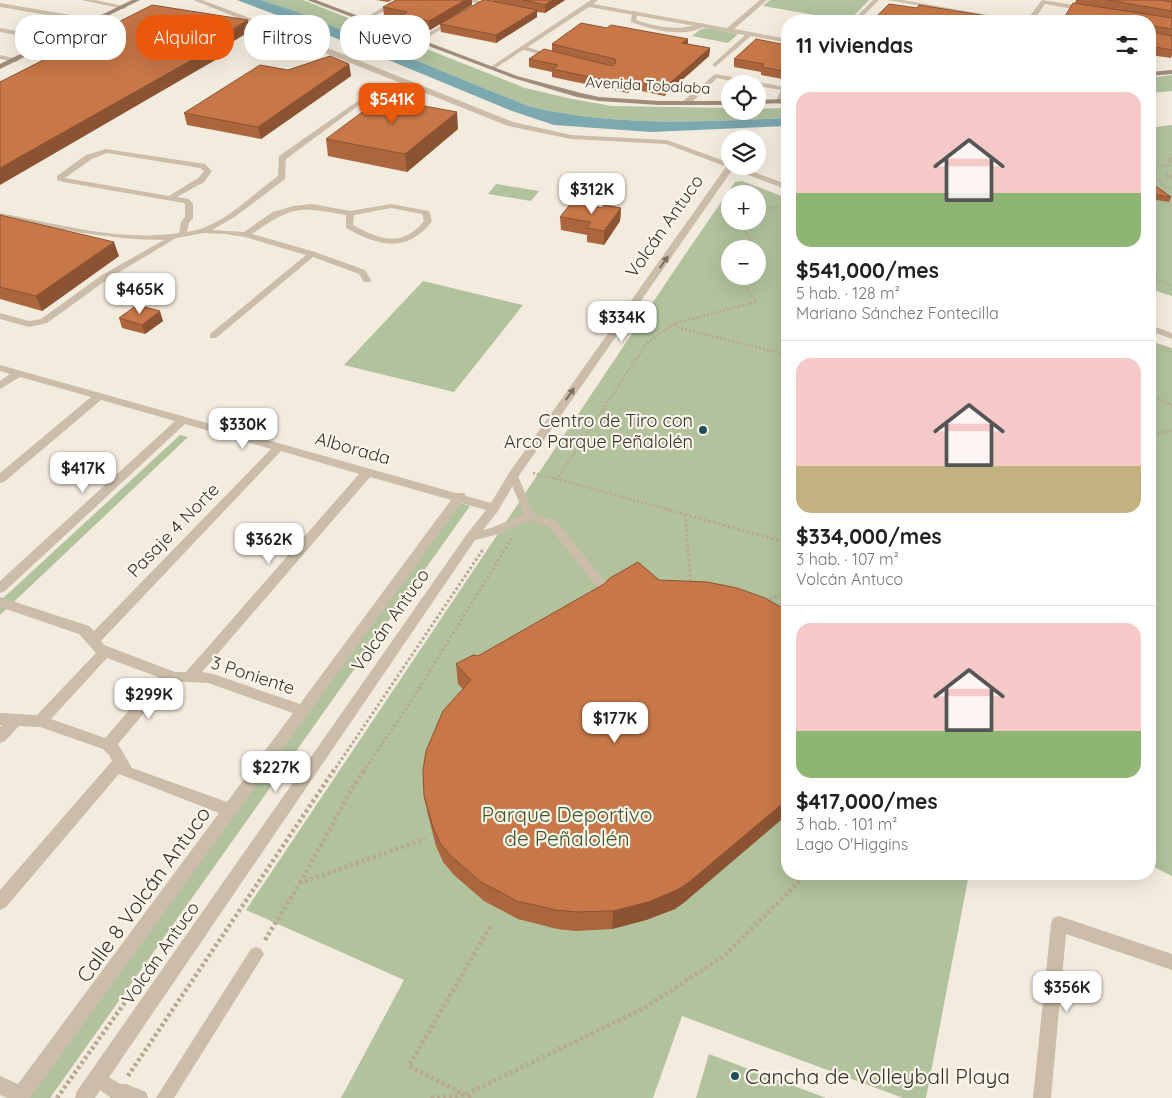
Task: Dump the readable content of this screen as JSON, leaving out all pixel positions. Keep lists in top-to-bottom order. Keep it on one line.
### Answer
{"streets":{"main road":["Avenida Tobalaba"],"street":["Volcán Antuco","Alborada","Pasaje 4 Norte","3 Poniente","Calle 8 Volcán Antuco"]},"crossings":[["Volcán Antuco","Alborada"],["Alborada","Pasaje 4 Norte"],["Alborada","Calle 8 Volcán Antuco"],["Pasaje 4 Norte","3 Poniente"],["3 Poniente","Calle 8 Volcán Antuco"]],"parks":["Parque Deportivo de Peñalolén"],"places":["Centro de Tiro con Arco Parque Peñalolén","Cancha de Volleyball Playa"],"page":{"chip":["Comprar","Alquilar","Filtros","Nuevo"],"heading":"11 viviendas","map_buttons":["+","−"],"list":[{"name":"$541,000/mes","note":"5 hab. · 128 m² · Mariano Sánchez Fontecilla"},{"name":"$334,000/mes","note":"3 hab. · 107 m² · Volcán Antuco"},{"name":"$417,000/mes","note":"3 hab. · 101 m² · Lago O'Higgins"}],"price":["$541K","$312K","$465K","$334K","$330K","$417K","$362K","$299K","$177K","$227K","$356K"]}}
